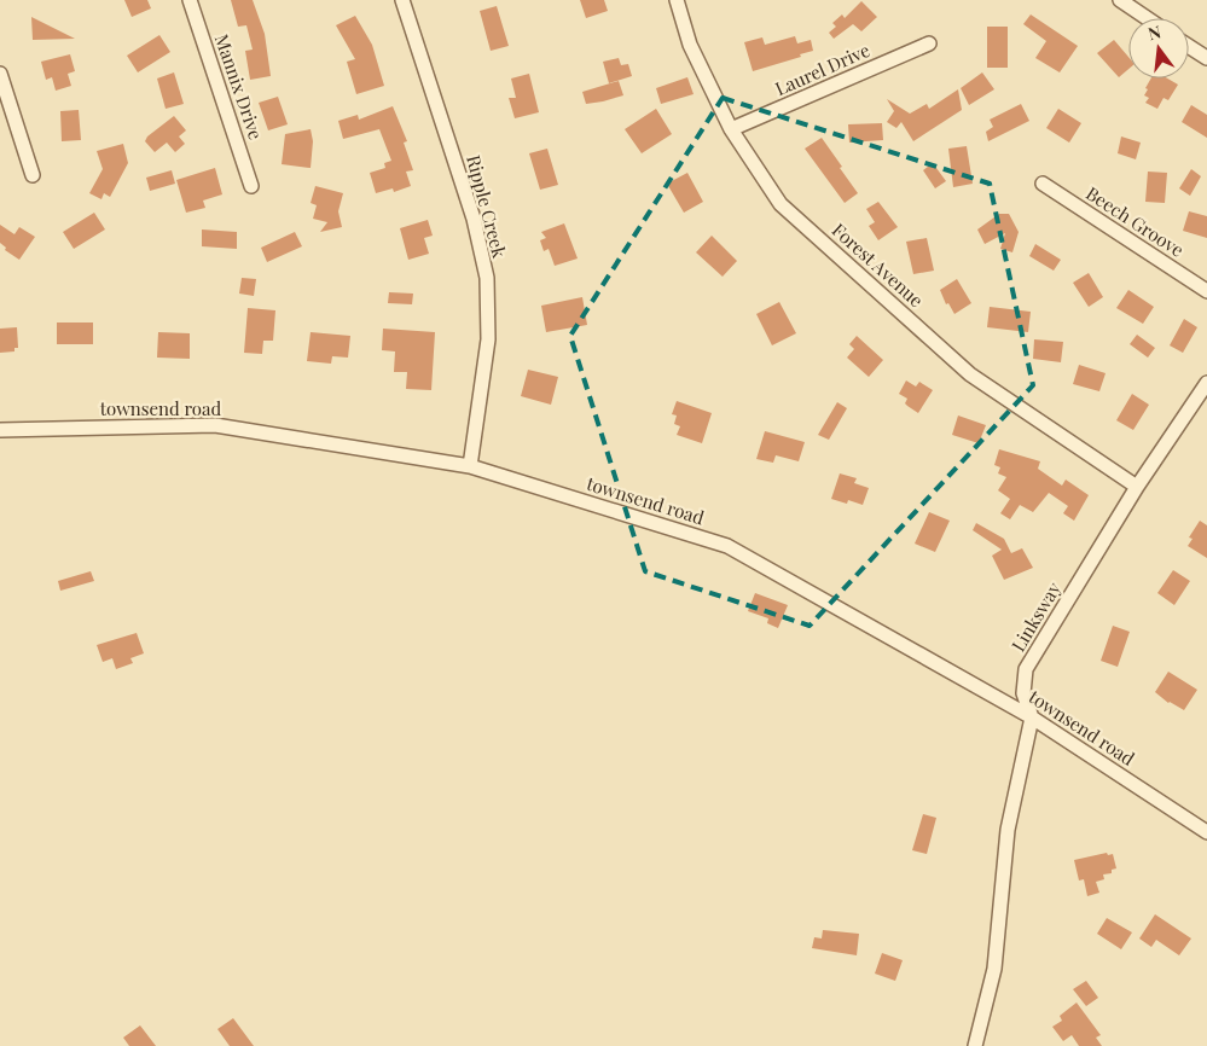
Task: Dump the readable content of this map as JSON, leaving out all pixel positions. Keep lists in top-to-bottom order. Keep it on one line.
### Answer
{"streets":{"street":["Laurel Drive","Mannix Drive","Ripple Creek","Beech Groove","Forest Avenue","townsend road","Linksway"]},"crossings":[["Laurel Drive","Forest Avenue"],["Ripple Creek","townsend road"],["Forest Avenue","Linksway"],["townsend road","Linksway"]],"north":"top"}
